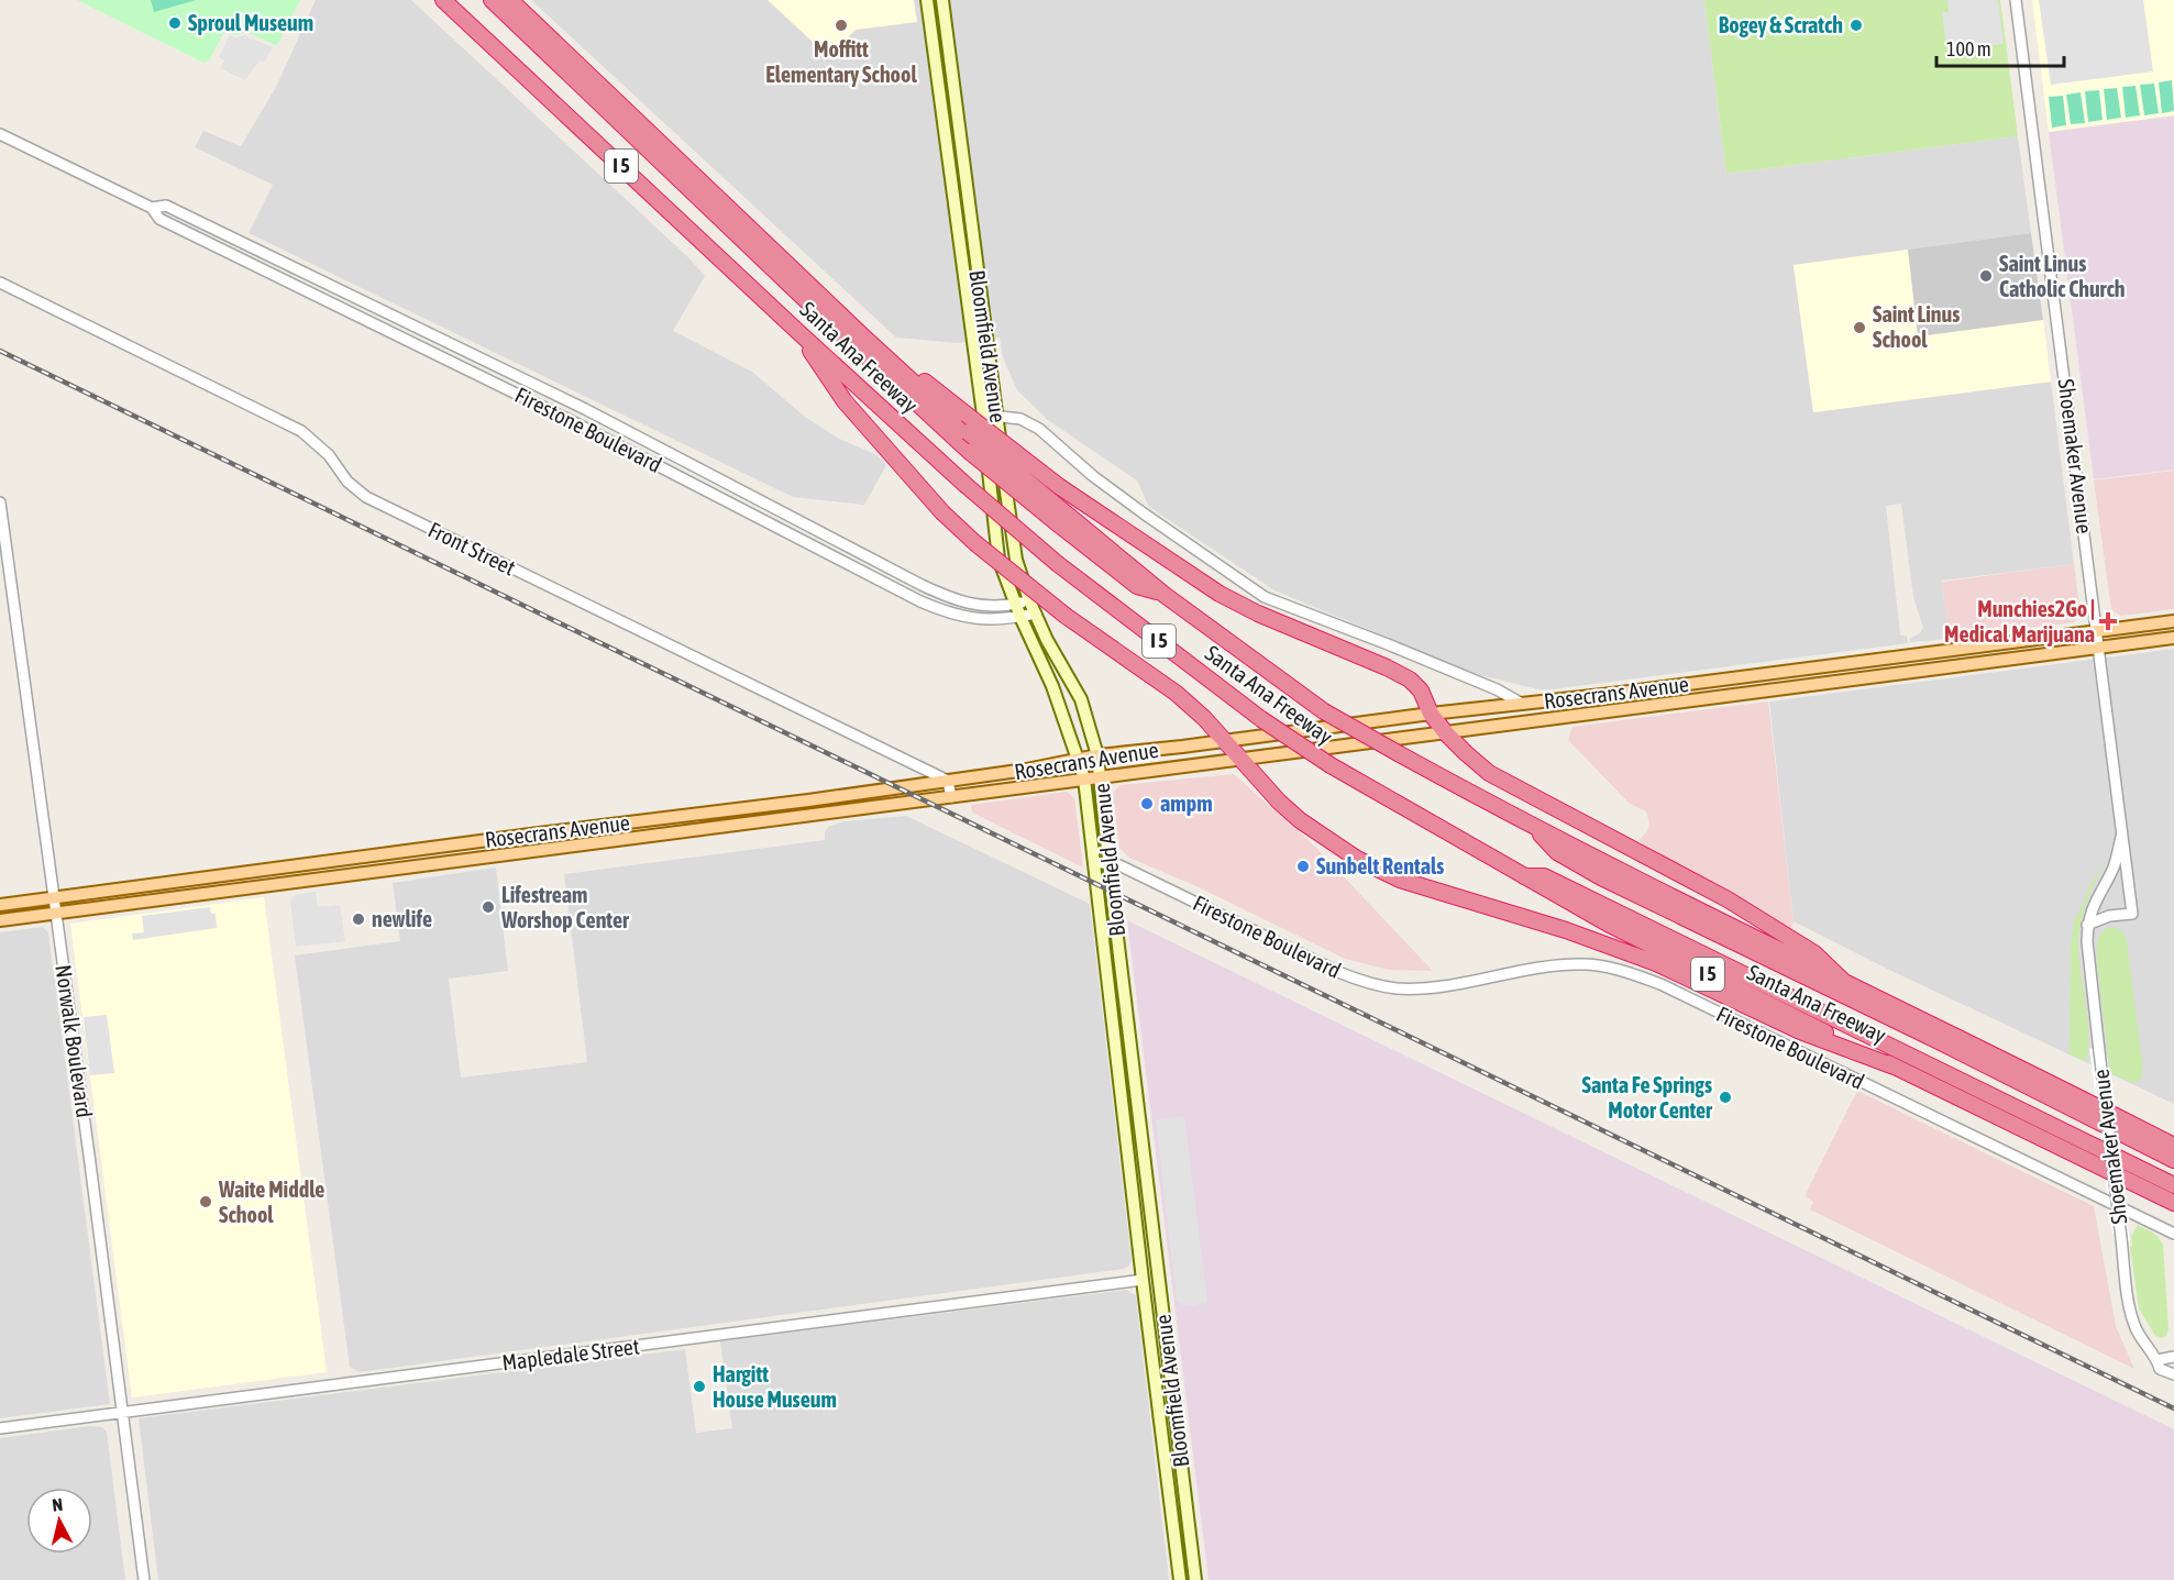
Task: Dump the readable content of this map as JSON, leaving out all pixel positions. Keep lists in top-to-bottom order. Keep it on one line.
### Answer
{"streets":{"highway":["I 5","Santa Ana Freeway"],"main road":["Bloomfield Avenue","Rosecrans Avenue"],"street":["Firestone Boulevard","Shoemaker Avenue","Front Street","Norwalk Boulevard","Mapledale Street"]},"crossings":[["Bloomfield Avenue","Firestone Boulevard"],["Bloomfield Avenue","Rosecrans Avenue"],["Bloomfield Avenue","Mapledale Street"],["Shoemaker Avenue","Rosecrans Avenue"],["Front Street","Rosecrans Avenue"],["Rosecrans Avenue","Norwalk Boulevard"],["Norwalk Boulevard","Mapledale Street"]],"places":{"other":["Sproul Museum","Moffitt Elementary School","Bogey & Scratch","Saint Linus Catholic Church","Saint Linus School","ampm","Sunbelt Rentals","Lifestream Worshop Center","newlife","Santa Fe Springs Motor Center","Waite Middle School","Hargitt House Museum"],"health":["Munchies2Go | Medical Marijuana"]},"scale_bar":"100 m","north":"top"}
